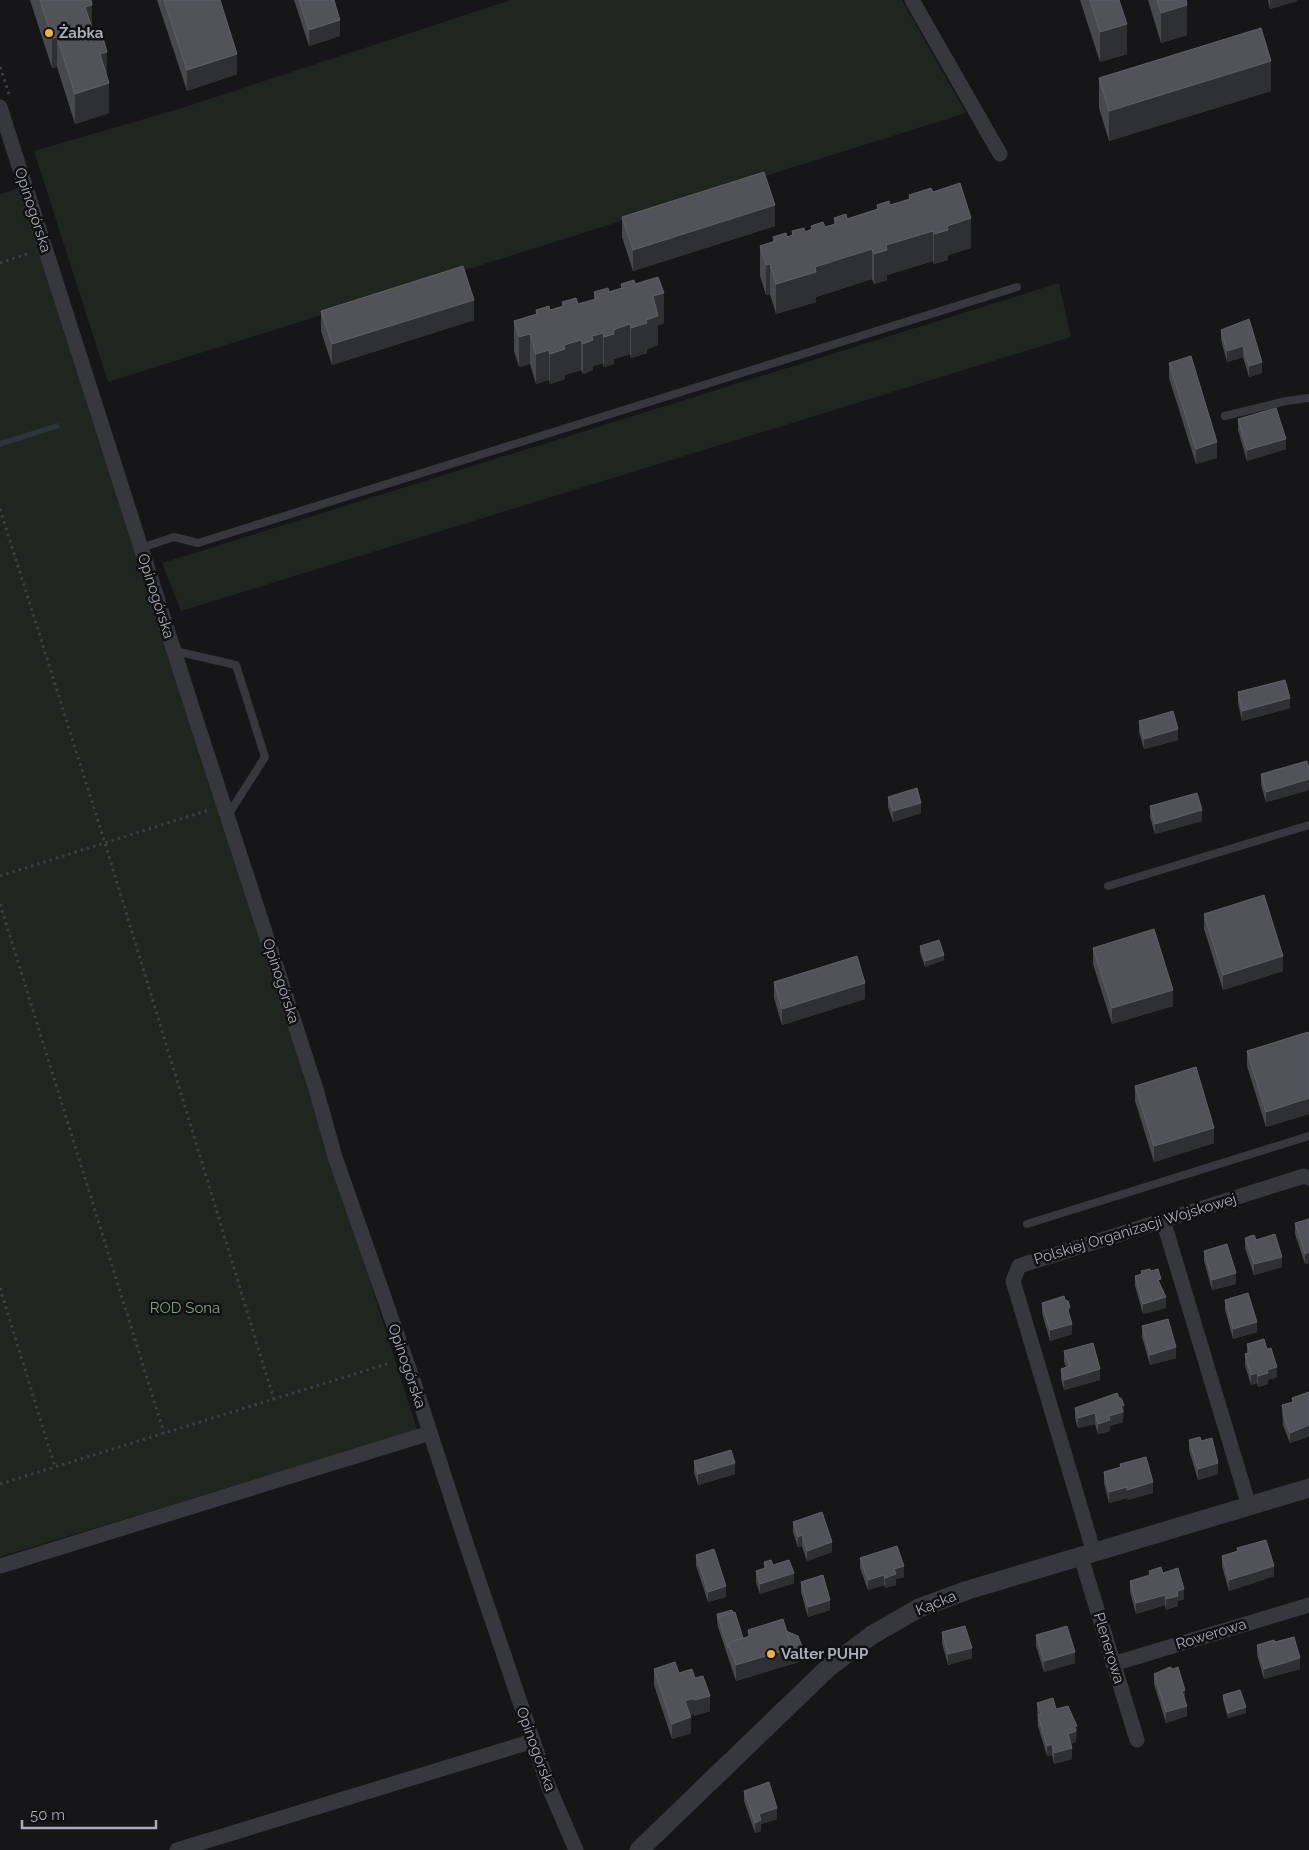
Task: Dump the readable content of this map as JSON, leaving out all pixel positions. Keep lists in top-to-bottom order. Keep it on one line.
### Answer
{"streets":{"street":["Opinogórska","Polskiej Organizacji Wojskowej","Kącka","Rowerowa","Plenerowa"]},"crossings":[["Polskiej Organizacji Wojskowej","Kącka"],["Polskiej Organizacji Wojskowej","Plenerowa"],["Kącka","Plenerowa"],["Rowerowa","Plenerowa"]],"parks":["ROD Sona"],"places":["Żabka","Valter PUHP"],"scale_bar":"50 m"}
